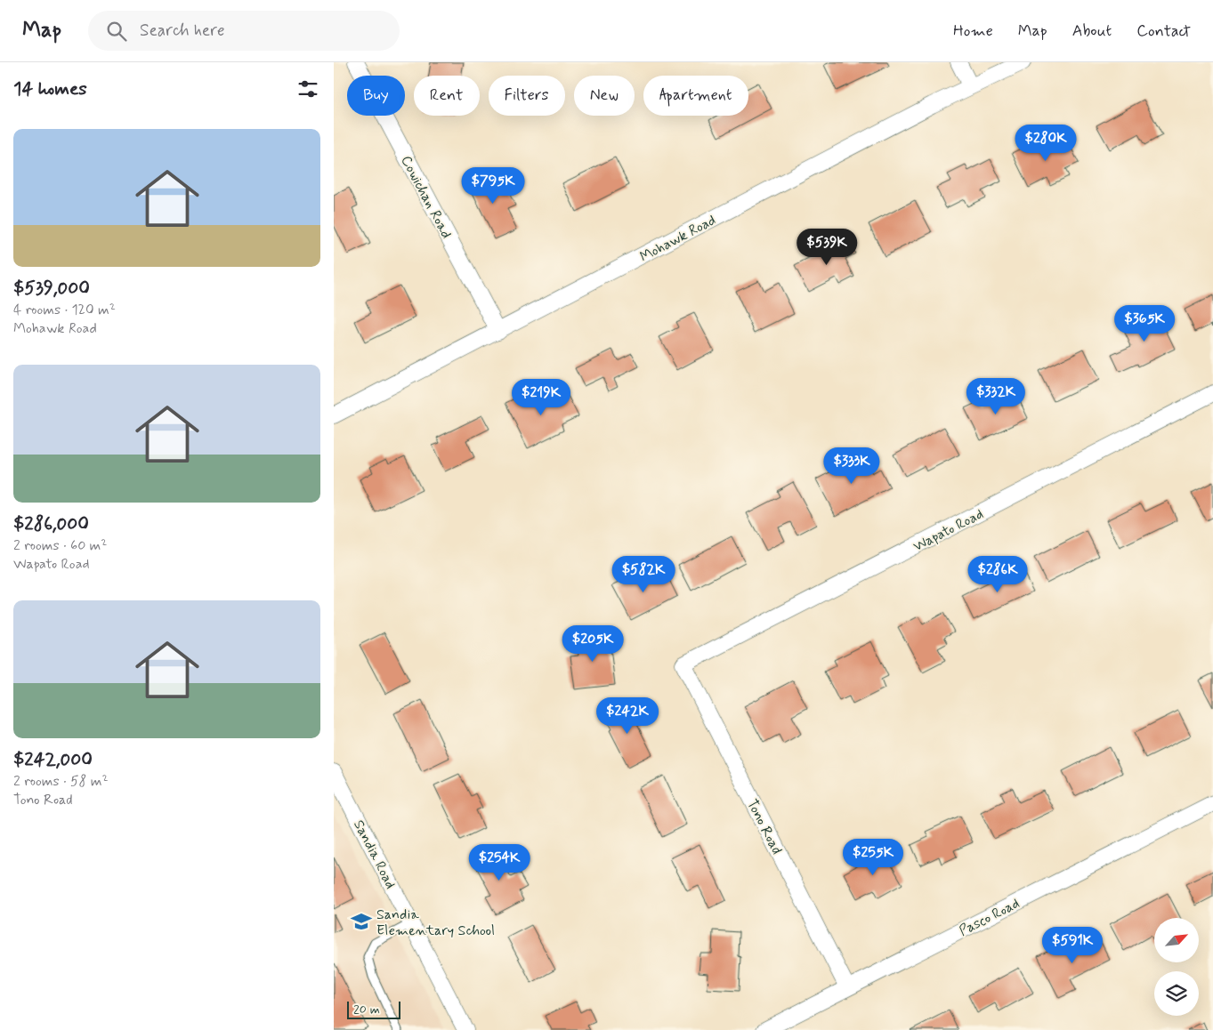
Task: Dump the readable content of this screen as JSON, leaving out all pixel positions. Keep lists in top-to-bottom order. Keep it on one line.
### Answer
{"streets":{"street":["Cowichan Road","Mohawk Road","Wapato Road","Tono Road","Sandia Road","Pasco Road"]},"crossings":[["Cowichan Road","Mohawk Road"],["Wapato Road","Tono Road"],["Tono Road","Pasco Road"]],"places":{"school or university":["Sandia Elementary School"]},"scale_bar":"20 m","north":"top right","page":{"header":"Map","search":"Search here","nav":["Home","Map","About","Contact"],"heading":"14 homes","chip":["Buy","Rent","Filters","New","Apartment"],"list":[{"name":"$539,000","note":"4 rooms · 120 m² · Mohawk Road"},{"name":"$286,000","note":"2 rooms · 60 m² · Wapato Road"},{"name":"$242,000","note":"2 rooms · 58 m² · Tono Road"}],"price":["$280K","$795K","$539K","$365K","$332K","$219K","$333K","$582K","$286K","$205K","$242K","$255K","$254K","$591K"],"scale":"20 m"}}
